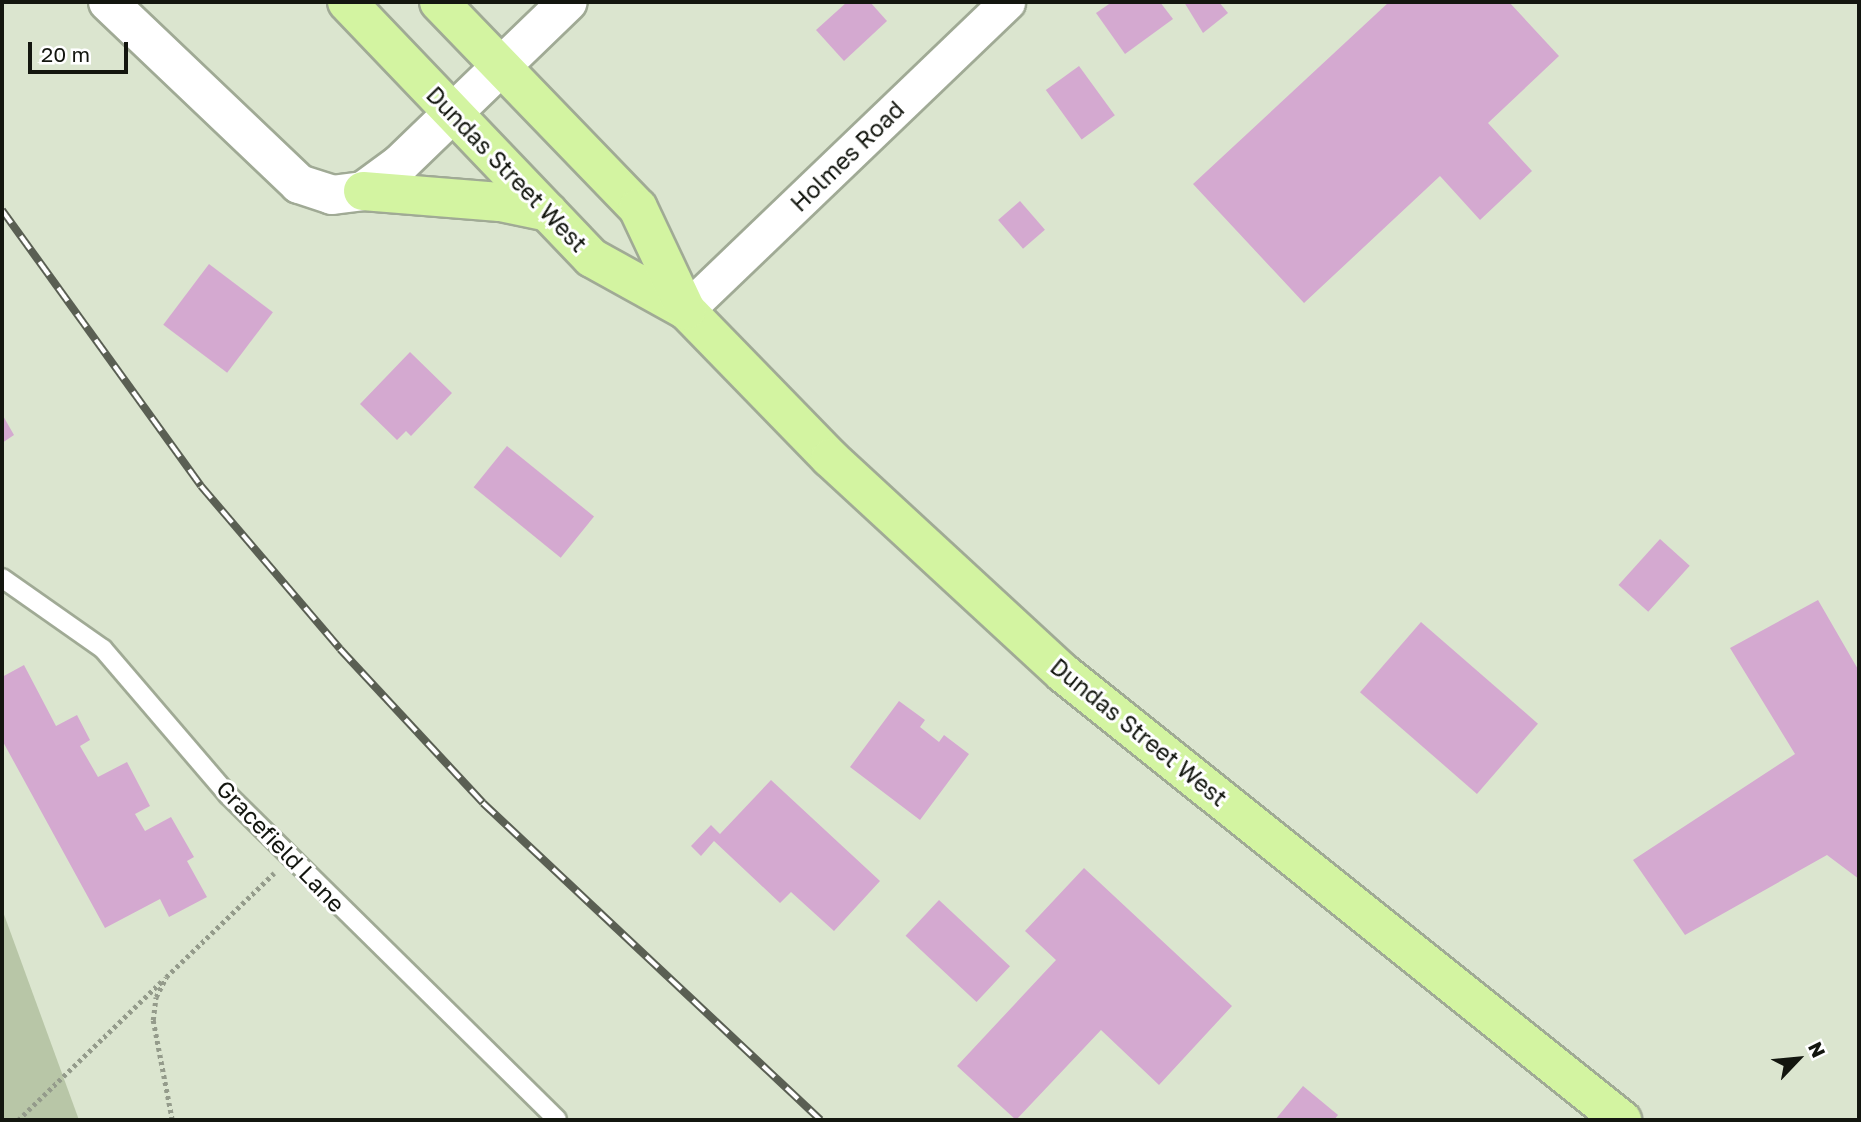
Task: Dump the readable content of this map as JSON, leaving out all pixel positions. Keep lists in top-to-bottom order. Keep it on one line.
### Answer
{"streets":{"main road":["Dundas Street West"],"street":["Holmes Road"],"lane":["Gracefield Lane"]},"crossings":[["Holmes Road","Dundas Street West"]],"scale_bar":"20 m","north":"top right"}
